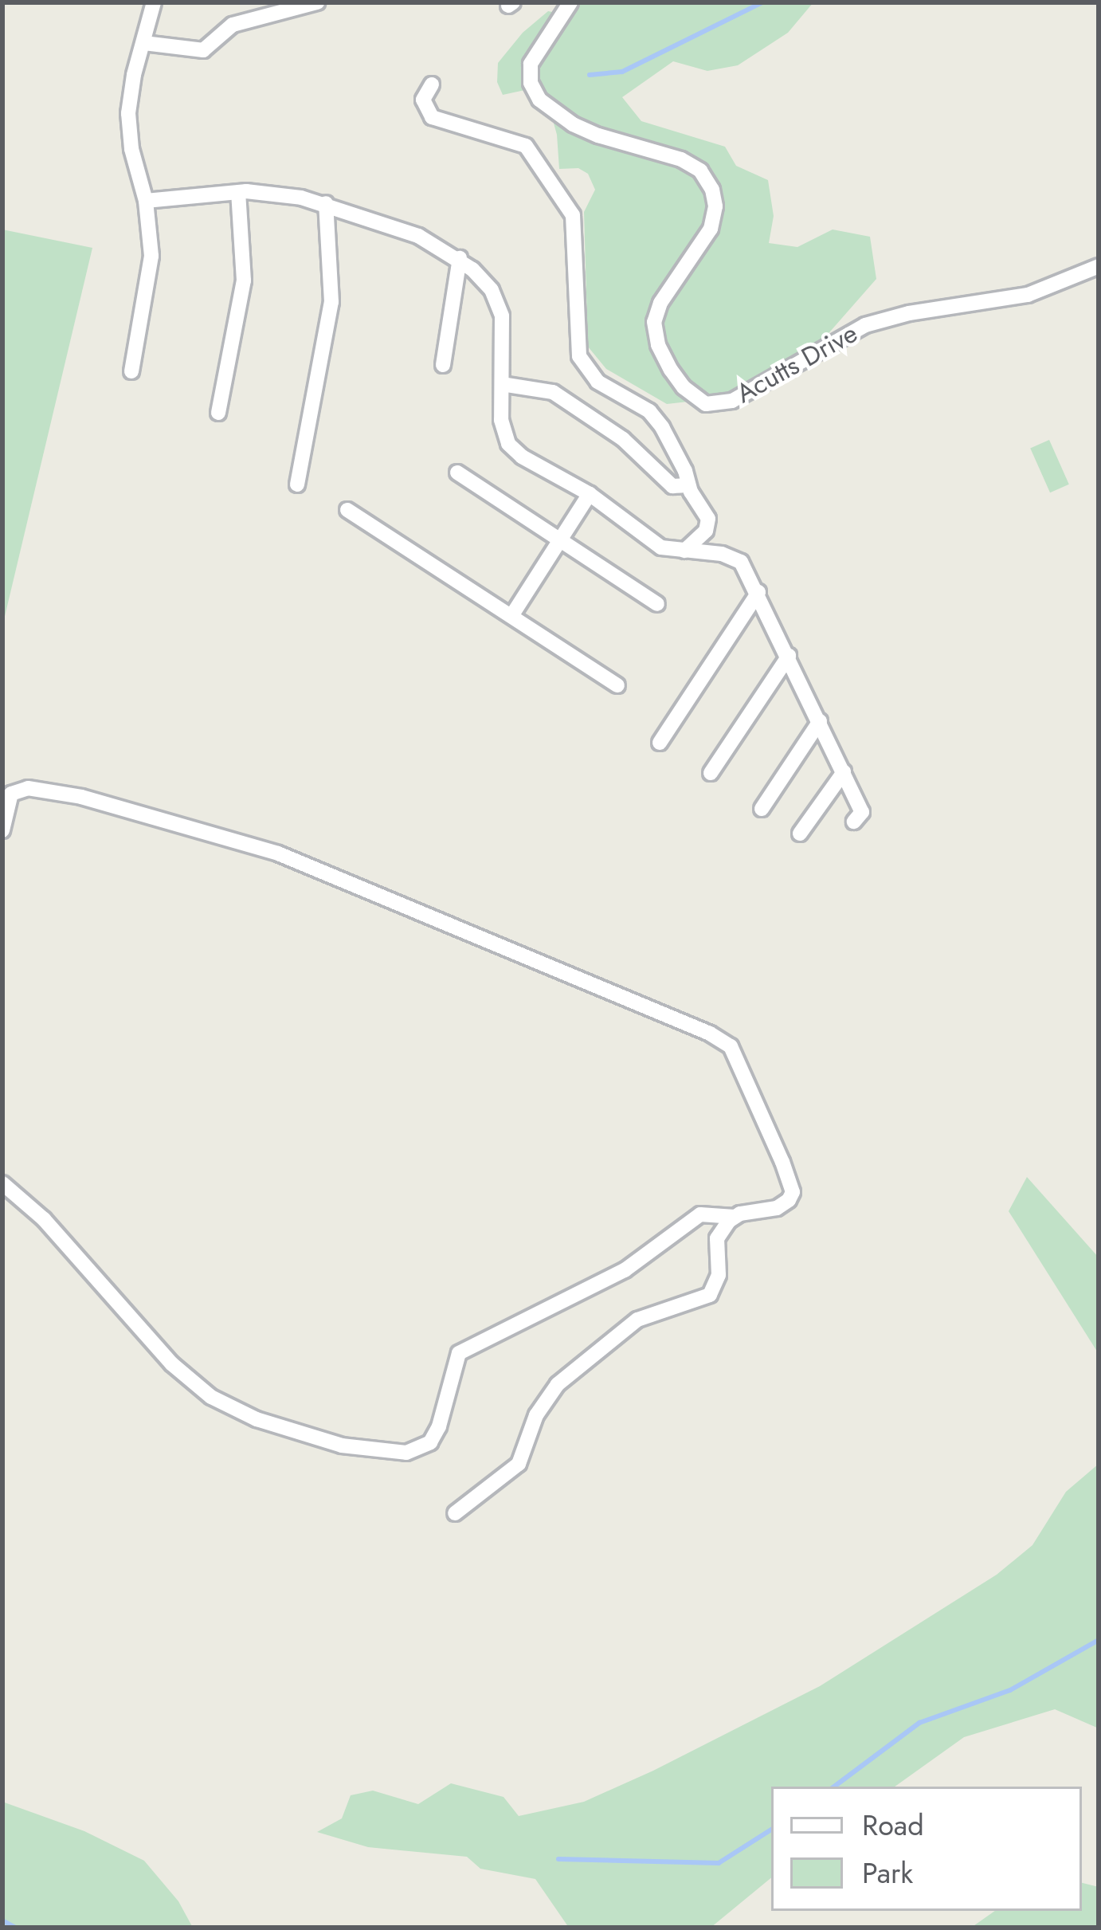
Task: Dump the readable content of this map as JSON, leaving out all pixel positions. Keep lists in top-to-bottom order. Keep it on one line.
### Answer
{"streets":{"street":["Acutts Drive"]},"legend":["Road","Park"]}
